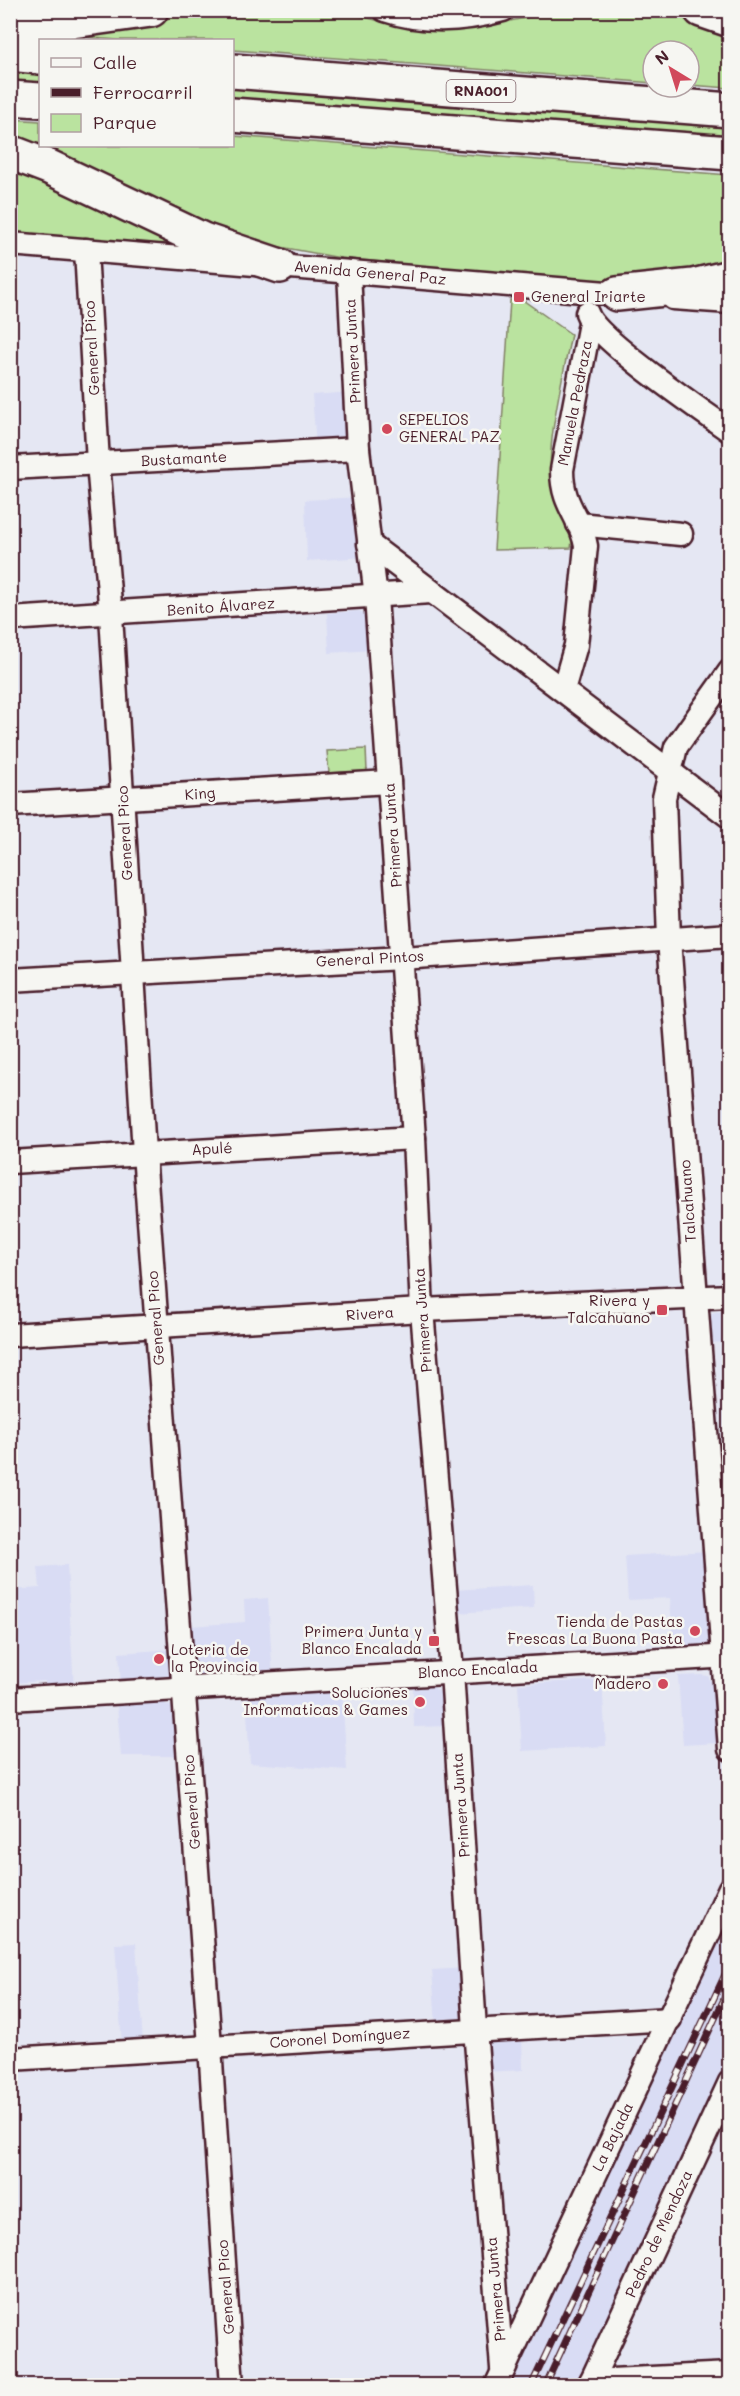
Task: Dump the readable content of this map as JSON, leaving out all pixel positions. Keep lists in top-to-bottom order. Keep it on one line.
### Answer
{"streets":{"highway":["RNA001"],"street":["Avenida General Paz","General Pico","Primera Junta","Manuela Pedraza","Bustamante","Benito Álvarez","King","General Pintos","Apulé","Talcahuano","Rivera","Blanco Encalada","Coronel Domínguez","La Bajada","Pedro de Mendoza"]},"crossings":[["Avenida General Paz","General Pico"],["Avenida General Paz","Primera Junta"],["General Pico","Bustamante"],["General Pico","Benito Álvarez"],["General Pico","King"],["General Pico","General Pintos"],["General Pico","Apulé"],["General Pico","Rivera"],["General Pico","Blanco Encalada"],["General Pico","Coronel Domínguez"],["Primera Junta","Bustamante"],["Primera Junta","Benito Álvarez"],["Primera Junta","King"],["Primera Junta","General Pintos"],["Primera Junta","Apulé"],["Primera Junta","Rivera"],["Primera Junta","Blanco Encalada"],["Primera Junta","Coronel Domínguez"],["Primera Junta","La Bajada"],["General Pintos","Talcahuano"],["Talcahuano","Rivera"],["Talcahuano","Blanco Encalada"],["Coronel Domínguez","La Bajada"]],"places":{"transit":["General Iriarte","Rivera y Talcahuano","Primera Junta y Blanco Encalada"],"other":["SEPELIOS GENERAL PAZ","Tienda de Pastas Frescas La Buona Pasta","Loteria de la Provincia","Madero","Soluciones Informaticas & Games"]},"legend":["Calle","Ferrocarril","Parque"],"north":"top left"}
